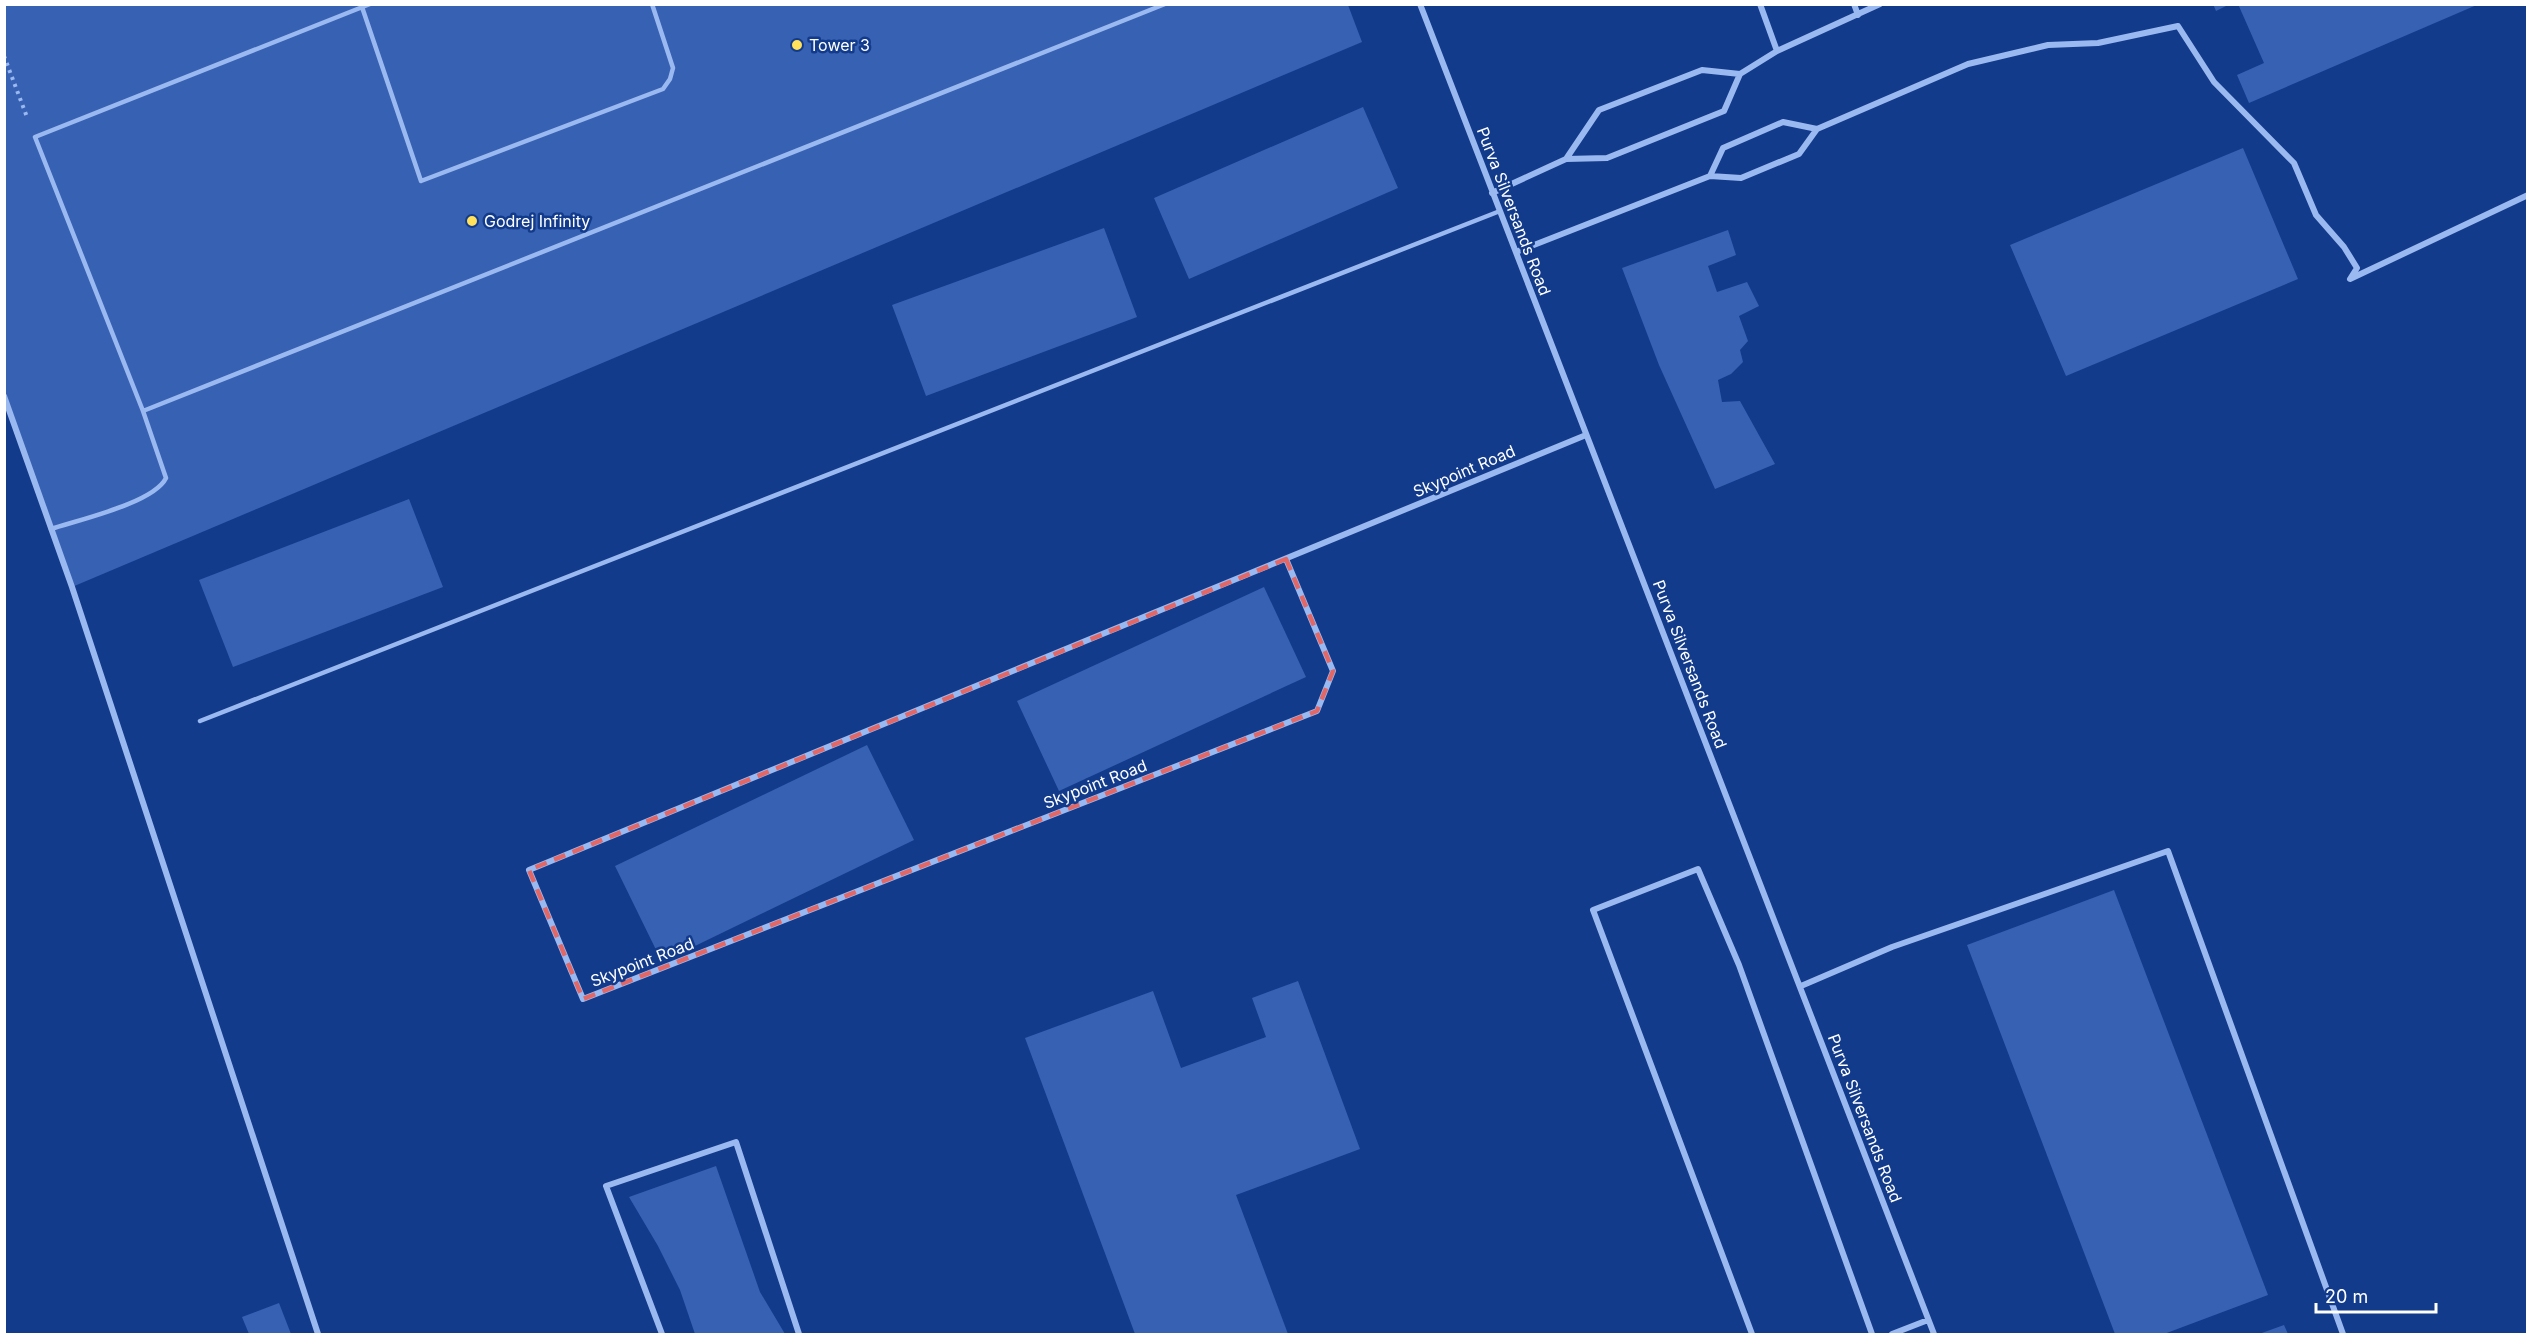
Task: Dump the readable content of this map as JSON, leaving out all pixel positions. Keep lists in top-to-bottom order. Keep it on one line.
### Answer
{"streets":{"street":["Purva Silversands Road","Skypoint Road"]},"crossings":[["Purva Silversands Road","Skypoint Road"]],"places":["Tower 3","Godrej Infinity"],"scale_bar":"20 m"}
